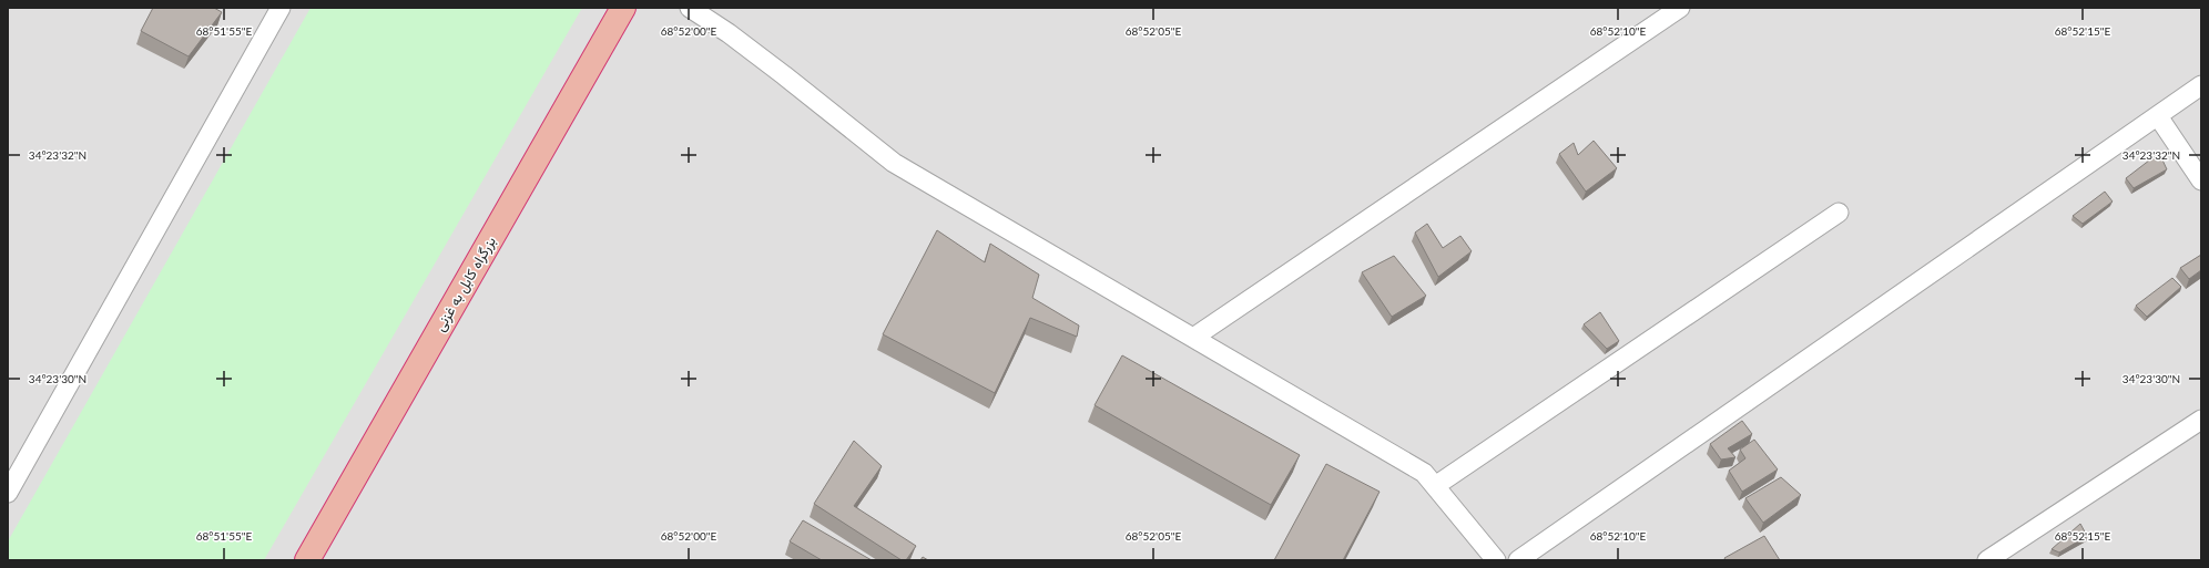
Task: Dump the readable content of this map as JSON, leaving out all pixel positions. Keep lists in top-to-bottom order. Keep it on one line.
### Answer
{"streets":{"highway":["بزرگراه کابل به غزنی"]},"coordinates":["68°51'55\"E","68°52'00\"E","68°52'05\"E","68°52'10\"E","68°52'15\"E","34°23'32\"N","34°23'30\"N"]}
